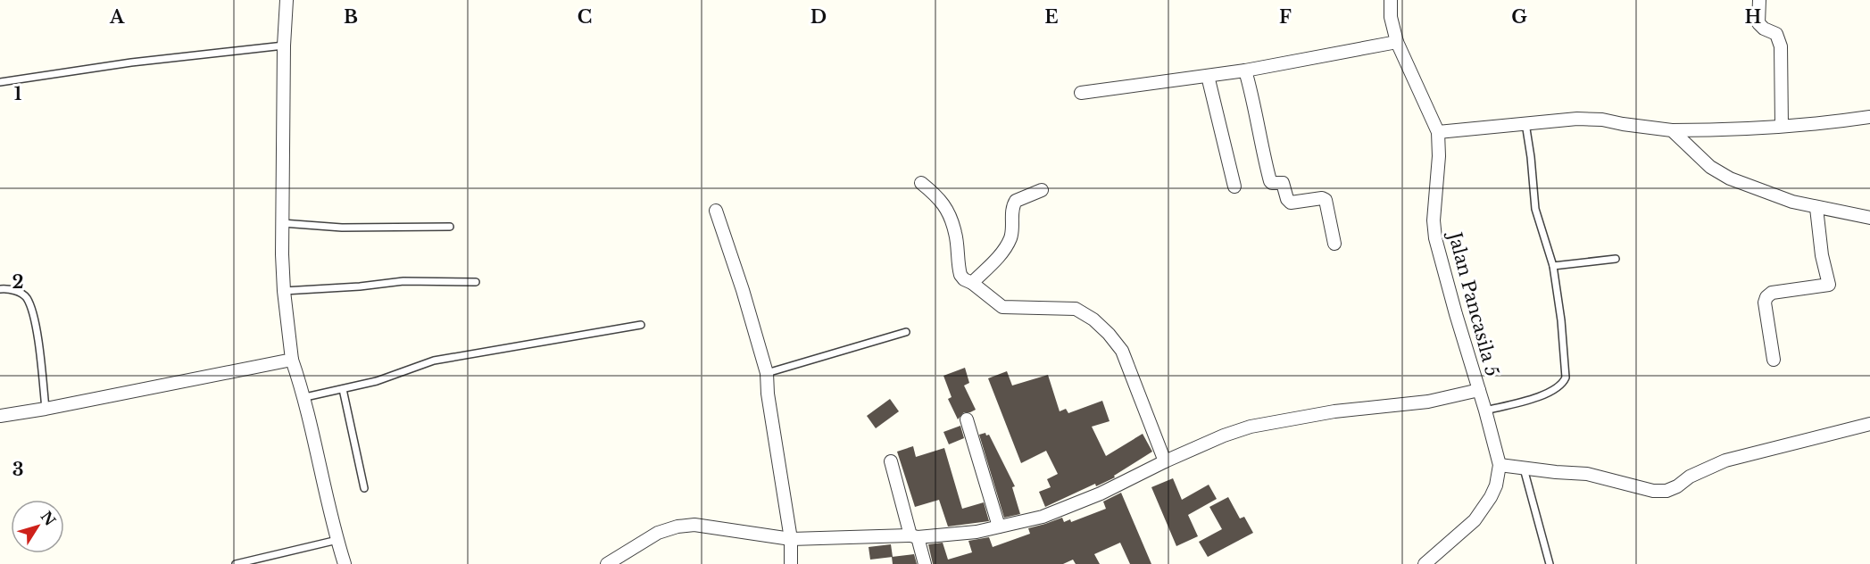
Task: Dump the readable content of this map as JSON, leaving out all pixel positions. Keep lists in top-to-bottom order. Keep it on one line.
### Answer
{"streets":{"street":["Jalan Pancasila 5"]},"north":"top right","grid":{"columns":["A","B","C","D","E","F","G","H"],"rows":["1","2","3"]}}
